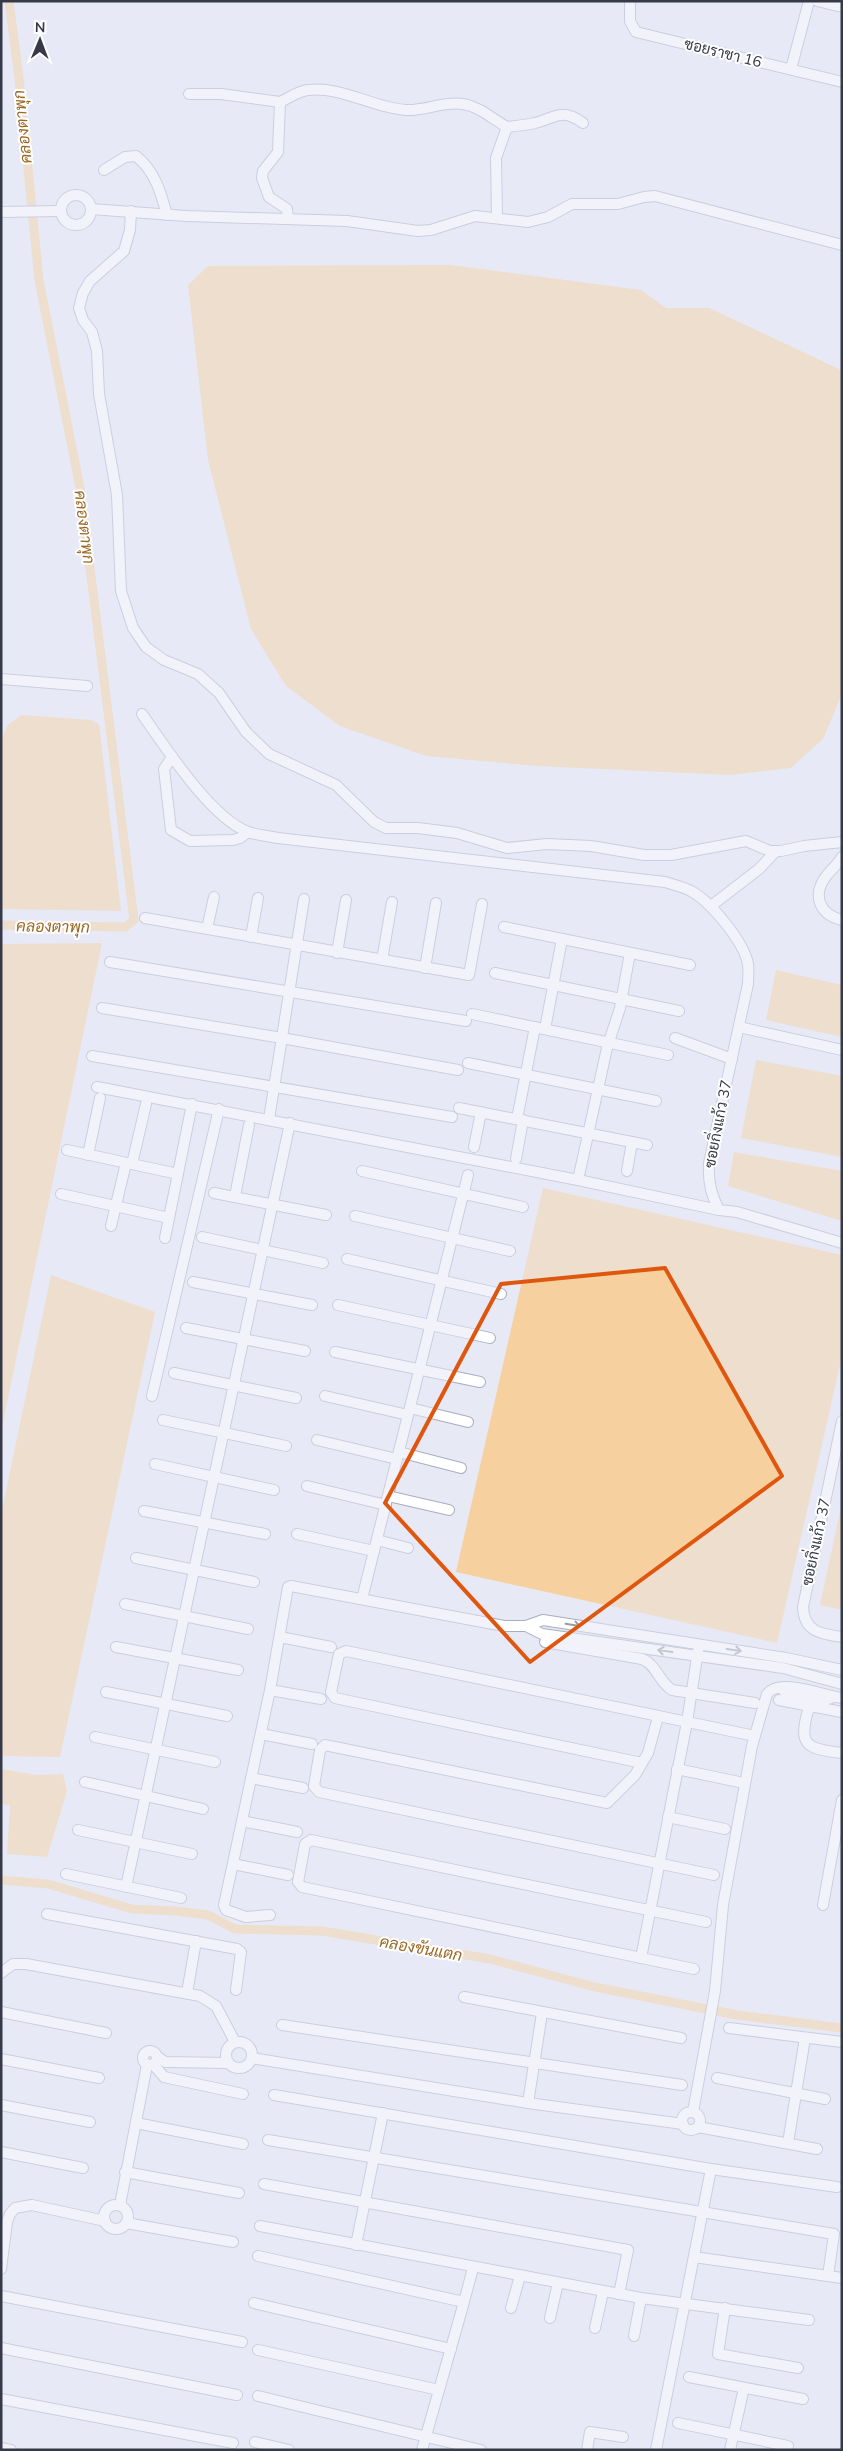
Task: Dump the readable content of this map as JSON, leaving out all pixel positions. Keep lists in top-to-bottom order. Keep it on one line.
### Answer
{"streets":{"street":["ซอยราชา 16","ซอยกิ่งแก้ว 37"]},"water":["คลองตาพุก","คลองขันแตก"],"north":"top"}
